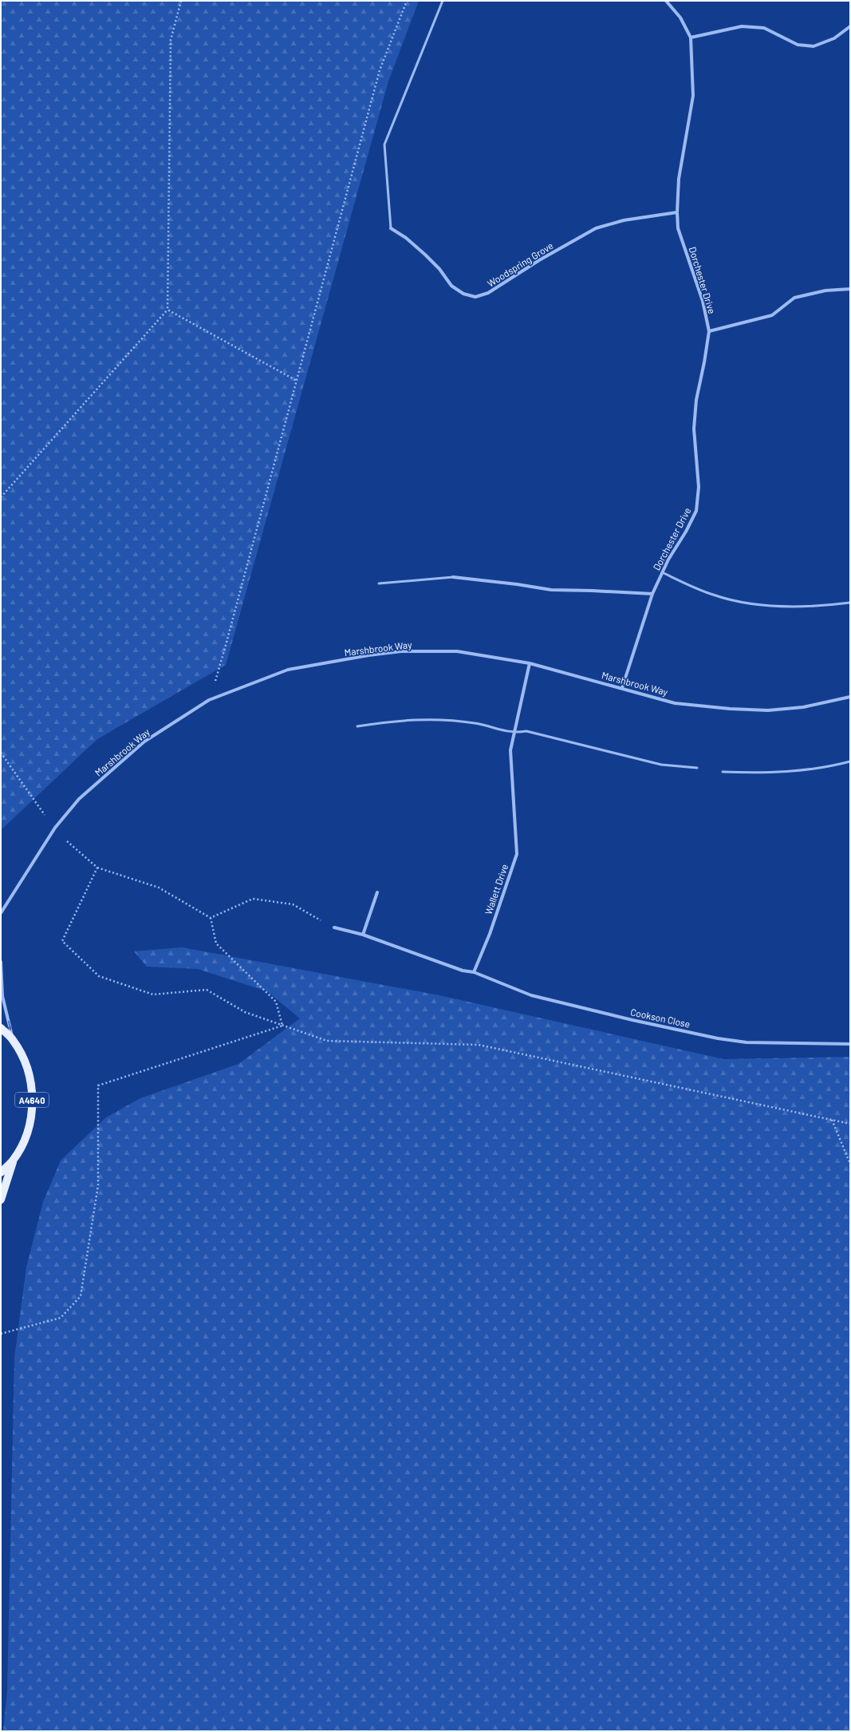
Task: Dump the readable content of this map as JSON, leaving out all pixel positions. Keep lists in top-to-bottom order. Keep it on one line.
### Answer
{"streets":{"main road":["A4640"],"street":["Woodspring Grove","Dorchester Drive","Marshbrook Way","Wallett Drive","Cookson Close"]},"crossings":[["Woodspring Grove","Dorchester Drive"],["Dorchester Drive","Marshbrook Way"],["Marshbrook Way","Wallett Drive"],["Wallett Drive","Cookson Close"]]}
